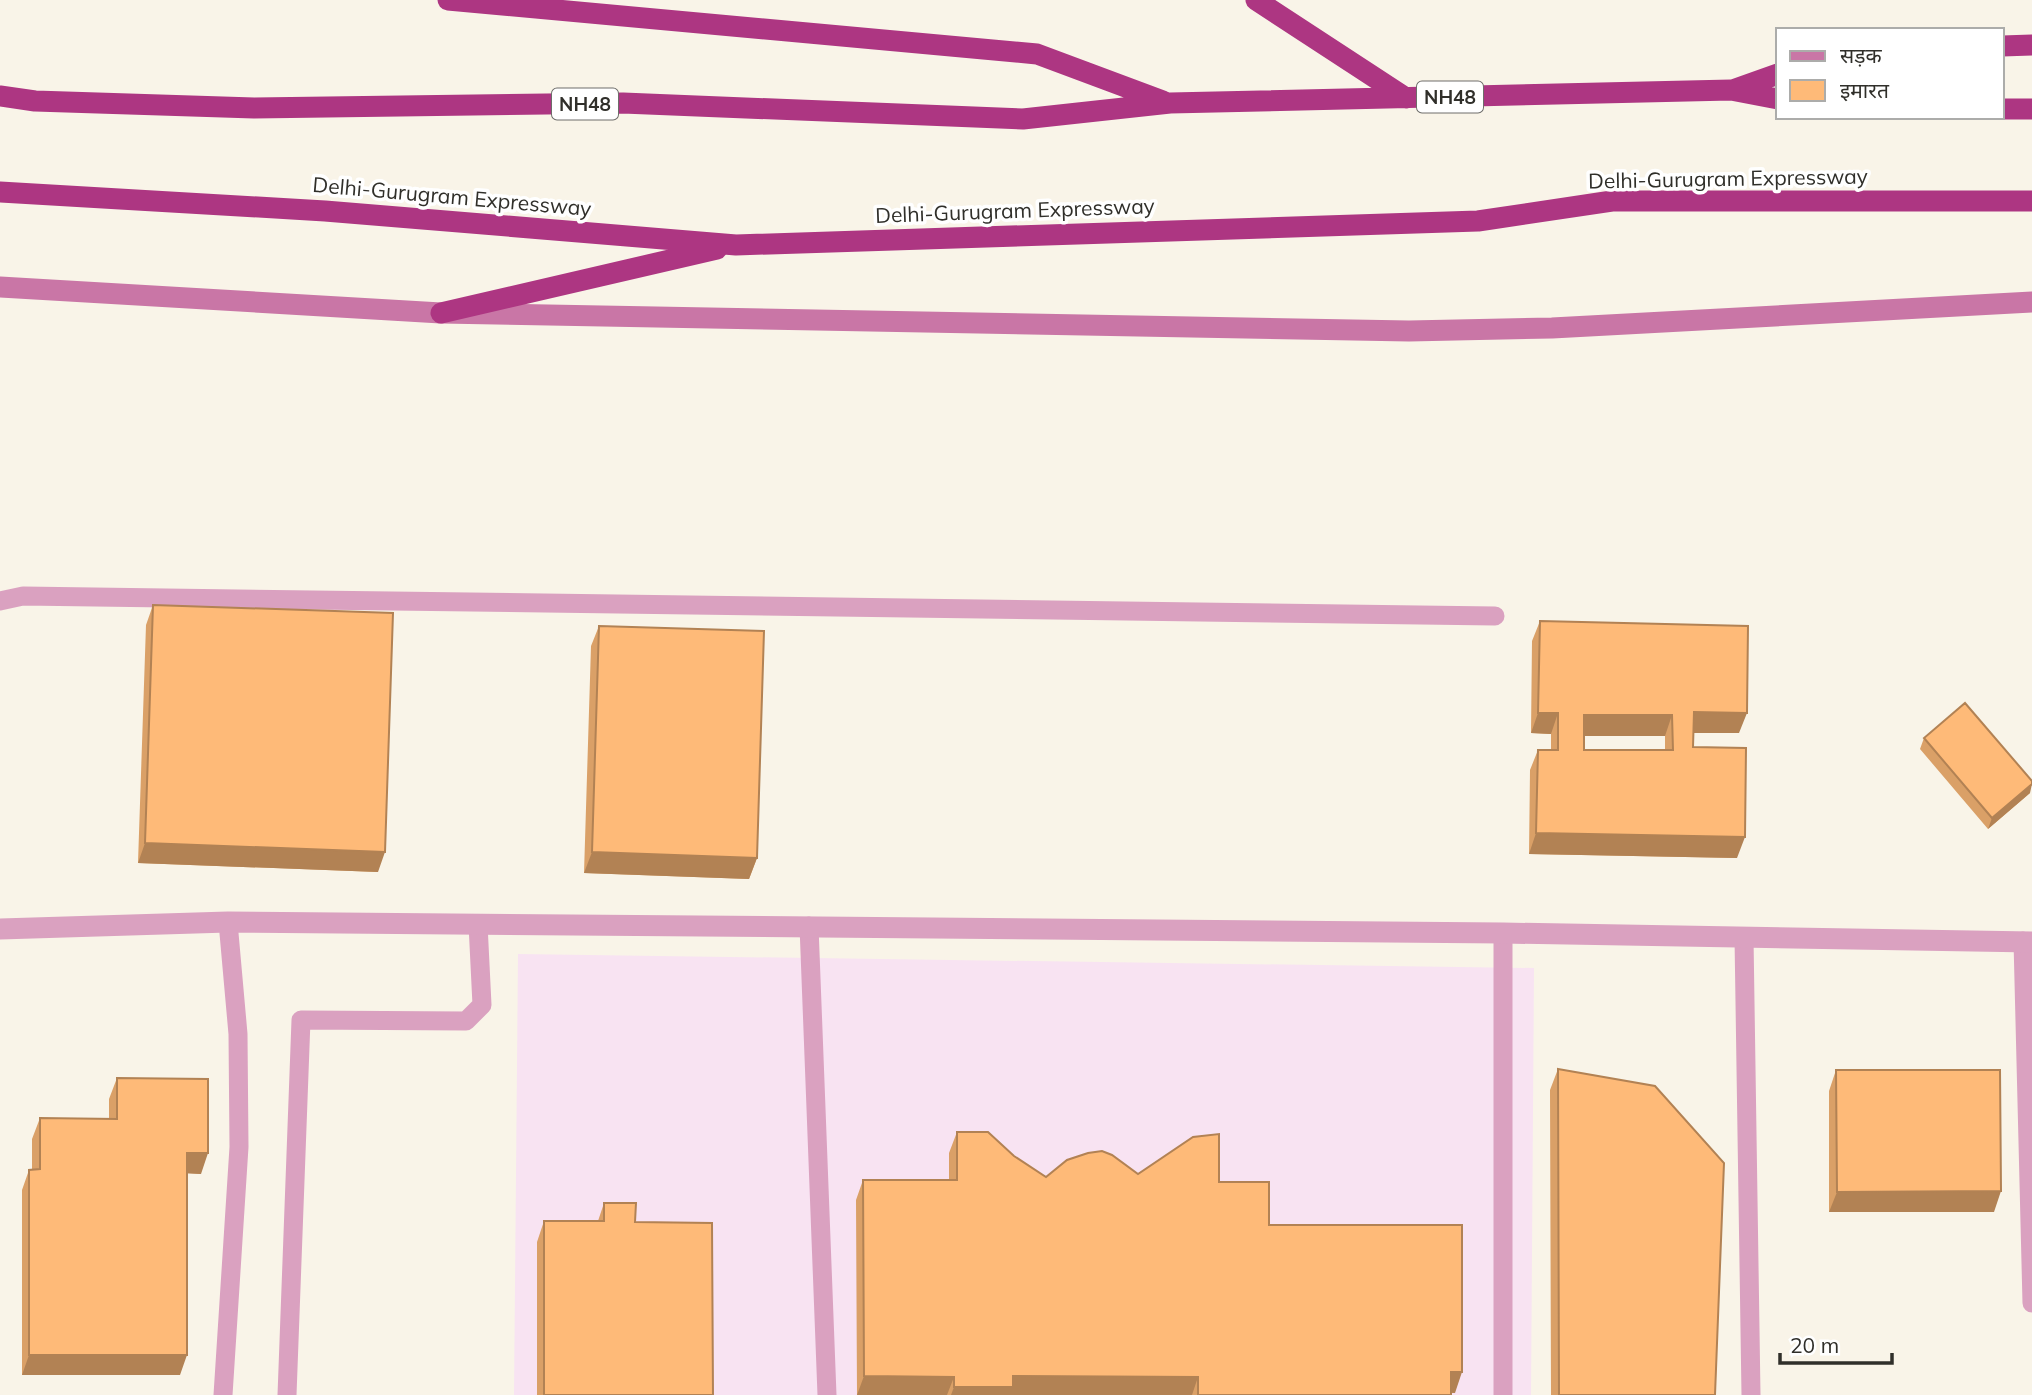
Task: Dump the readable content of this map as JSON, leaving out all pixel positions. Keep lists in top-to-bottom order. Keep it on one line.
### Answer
{"streets":{"highway":["NH48","Delhi-Gurugram Expressway"]},"legend":["सड़क","इमारत"],"scale_bar":"20 m"}
